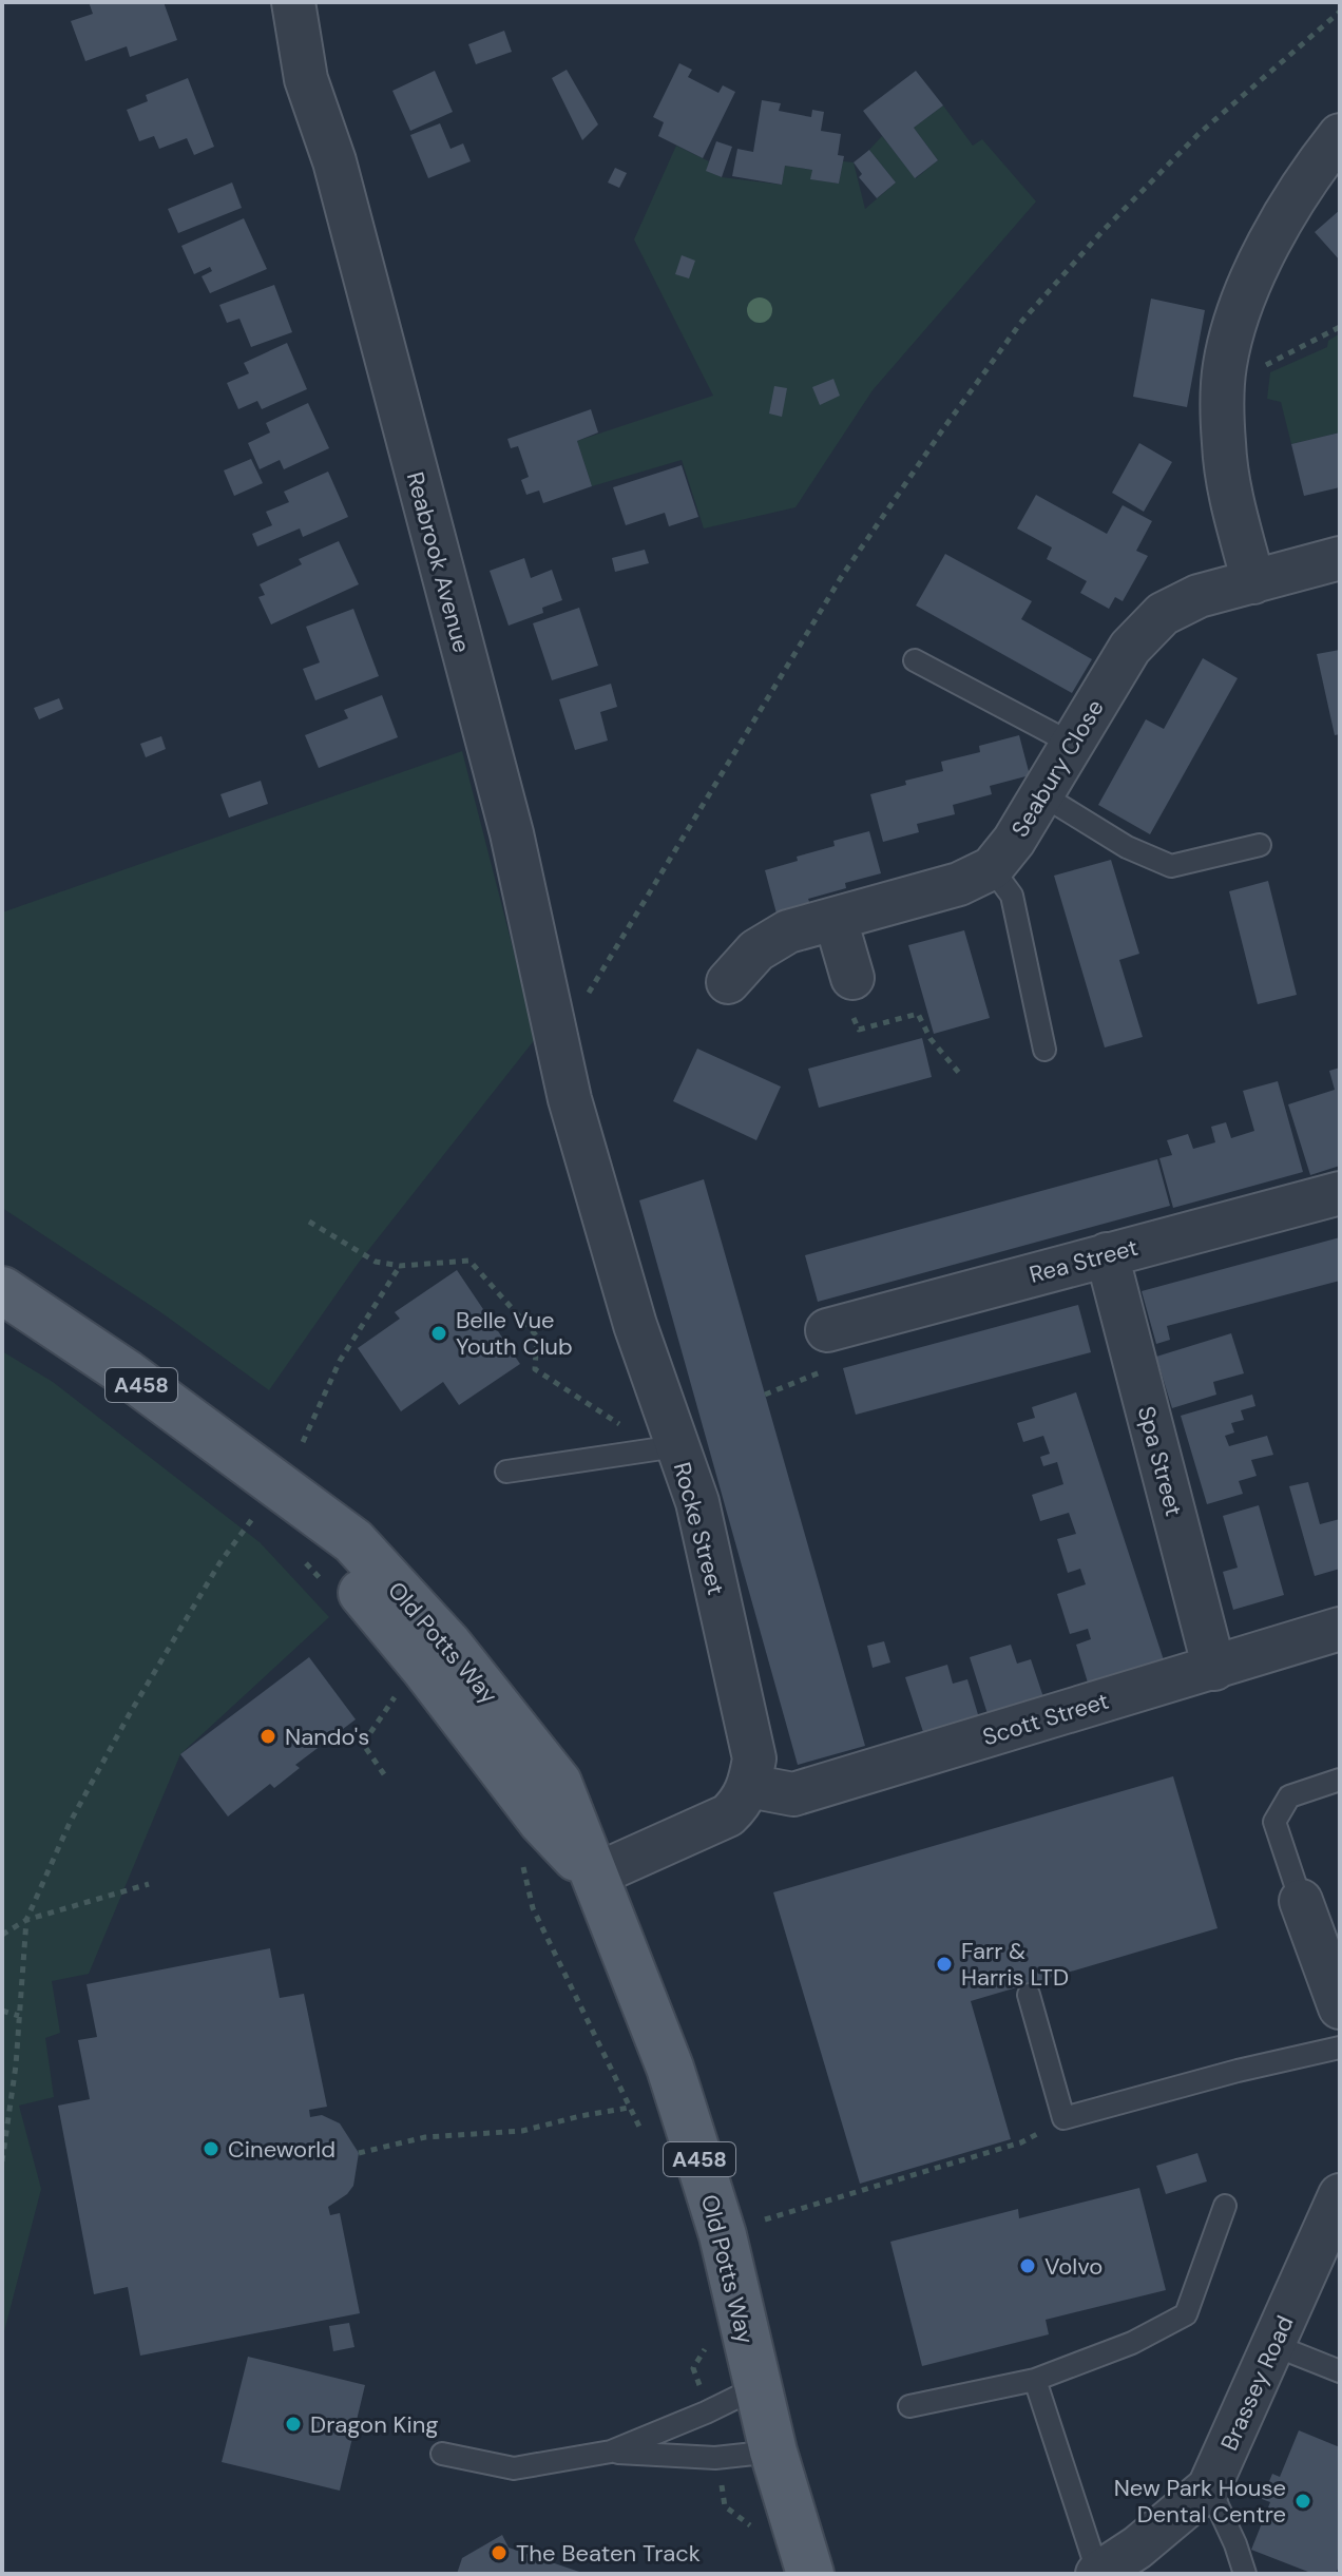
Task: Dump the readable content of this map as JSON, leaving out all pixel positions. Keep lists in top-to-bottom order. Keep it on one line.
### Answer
{"streets":{"main road":["A458","Old Potts Way"],"street":["Reabrook Avenue","Seabury Close","Rea Street","Spa Street","Rocke Street","Scott Street","Brassey Road"]},"crossings":[["Reabrook Avenue","Rocke Street"],["Rea Street","Spa Street"],["Spa Street","Scott Street"],["Rocke Street","Scott Street"]],"places":["Belle Vue Youth Club","Nando's","Farr & Harris LTD","Cineworld","Volvo","Dragon King","New Park House Dental Centre","The Beaten Track"]}
